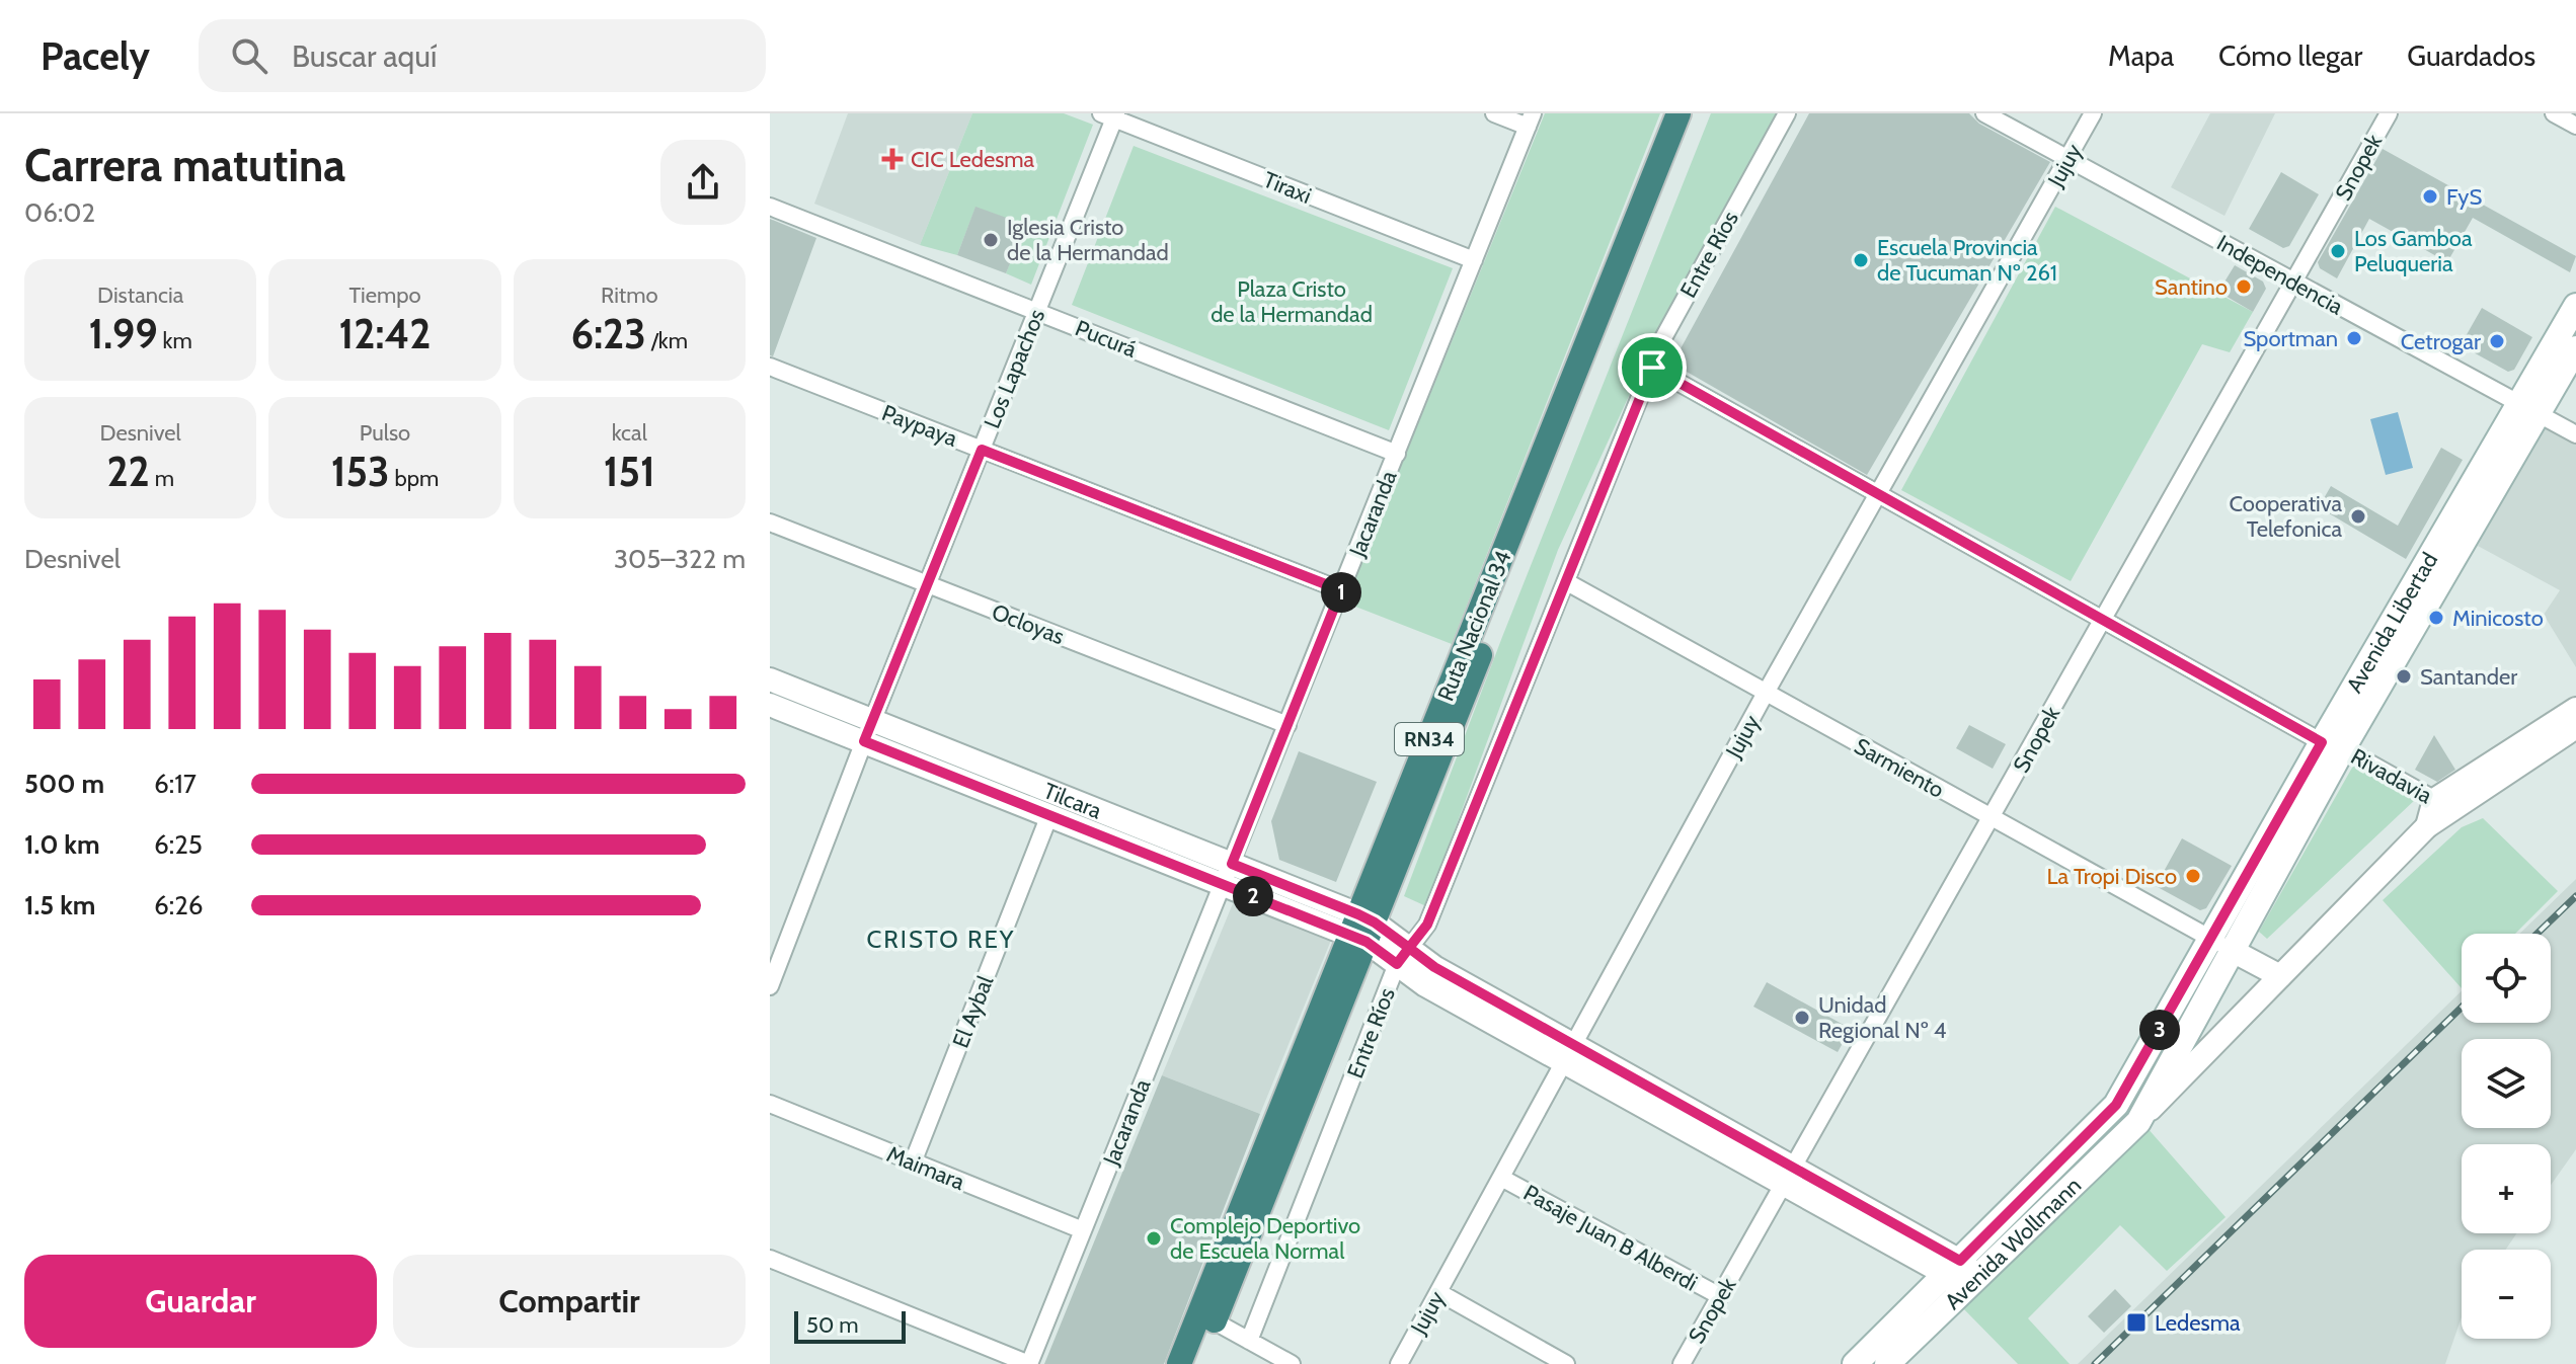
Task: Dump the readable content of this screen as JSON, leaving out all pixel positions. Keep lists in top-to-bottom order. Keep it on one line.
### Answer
{"streets":{"highway":["Ruta Nacional 34","RN34"],"main road":["Avenida Libertad","Avenida Wollmann"],"street":["Jujuy","Snopek","Tiraxi","Entre Ríos","Independencia","Pucurá","Los Lapachos","Paypaya","Jacaranda","Ocloyas","Sarmiento","Rivadavia","Tilcara","El Aybal","Maimara","Pasaje Juan B Alberdi"]},"crossings":[["Jujuy","Independencia"],["Jujuy","Sarmiento"],["Jujuy","Rivadavia"],["Jujuy","Tilcara"],["Jujuy","Pasaje Juan B Alberdi"],["Snopek","Independencia"],["Snopek","Sarmiento"],["Snopek","Rivadavia"],["Snopek","Tilcara"],["Snopek","Pasaje Juan B Alberdi"],["Tiraxi","Los Lapachos"],["Tiraxi","Jacaranda"],["Entre Ríos","Sarmiento"],["Entre Ríos","Rivadavia"],["Entre Ríos","Tilcara"],["Independencia","Avenida Libertad"],["Pucurá","Los Lapachos"],["Pucurá","Jacaranda"],["Los Lapachos","Paypaya"],["Los Lapachos","Ocloyas"],["Los Lapachos","Tilcara"],["Paypaya","Jacaranda"],["Jacaranda","Ocloyas"],["Jacaranda","Tilcara"],["Jacaranda","Maimara"],["Avenida Libertad","Sarmiento"],["Avenida Libertad","Rivadavia"],["Avenida Libertad","Avenida Wollmann"],["Ruta Nacional 34","Tilcara"],["Sarmiento","Avenida Wollmann"],["Rivadavia","Avenida Wollmann"],["Tilcara","El Aybal"],["Tilcara","Avenida Wollmann"],["El Aybal","Maimara"]],"districts":["CRISTO REY"],"parks":["Plaza Cristo de la Hermandad"],"places":{"health":["CIC Ledesma"],"other":["FyS","Iglesia Cristo de la Hermandad","Los Gamboa Peluqueria","Escuela Provincia de Tucuman Nº 261","Santino","Sportman","Cetrogar","Cooperativa Telefonica","Minicosto","Santander","La Tropi Disco","Unidad Regional Nº 4","Complejo Deportivo de Escuela Normal"],"transit":["Ledesma"]},"scale_bar":"50 m","page":{"header":"Pacely","search":"Buscar aquí","nav":["Mapa","Cómo llegar","Guardados"],"heading":["Carrera matutina","06:02"],"stats":[["Distancia","1.99 km"],["Tiempo","12:42"],["Ritmo","6:23 /km"],["Desnivel","22 m"],["Pulso","153 bpm"],["kcal","151"]],"chart":["Desnivel","305–322 m"],"pins":["1","2","3"],"list":[{"name":"500 m","note":"6:17"},{"name":"1.0 km","note":"6:25"},{"name":"1.5 km","note":"6:26"}],"map_buttons":["+","−"],"buttons":["Guardar","Compartir"],"scale":"50 m"}}
